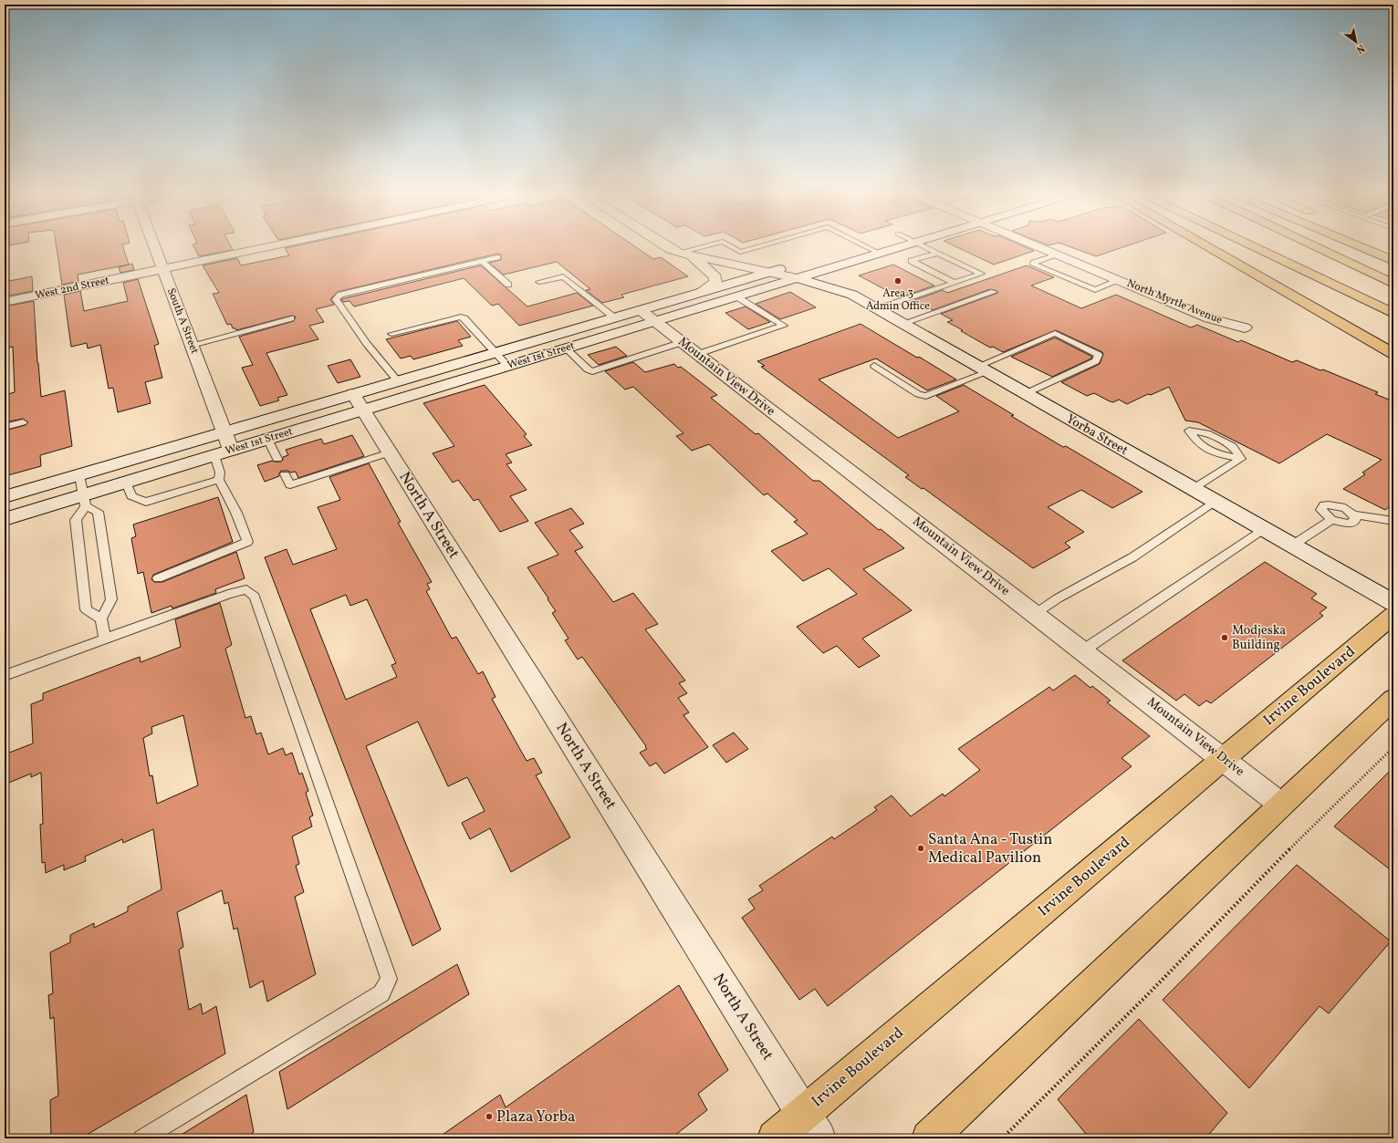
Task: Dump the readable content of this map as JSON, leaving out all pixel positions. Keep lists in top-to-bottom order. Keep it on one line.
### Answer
{"streets":{"main road":["Irvine Boulevard"],"street":["West 2nd Street","North Myrtle Avenue","South A Street","West 1st Street","Mountain View Drive","Yorba Street","North A Street"]},"crossings":[["West 2nd Street","South A Street"],["South A Street","West 1st Street"],["West 1st Street","Mountain View Drive"],["West 1st Street","Yorba Street"],["West 1st Street","North A Street"],["Mountain View Drive","Irvine Boulevard"],["North A Street","Irvine Boulevard"]],"places":["Area 3 Admin Office","Modjeska Building","Santa Ana - Tustin Medical Pavilion","Plaza Yorba"],"north":"bottom right"}
